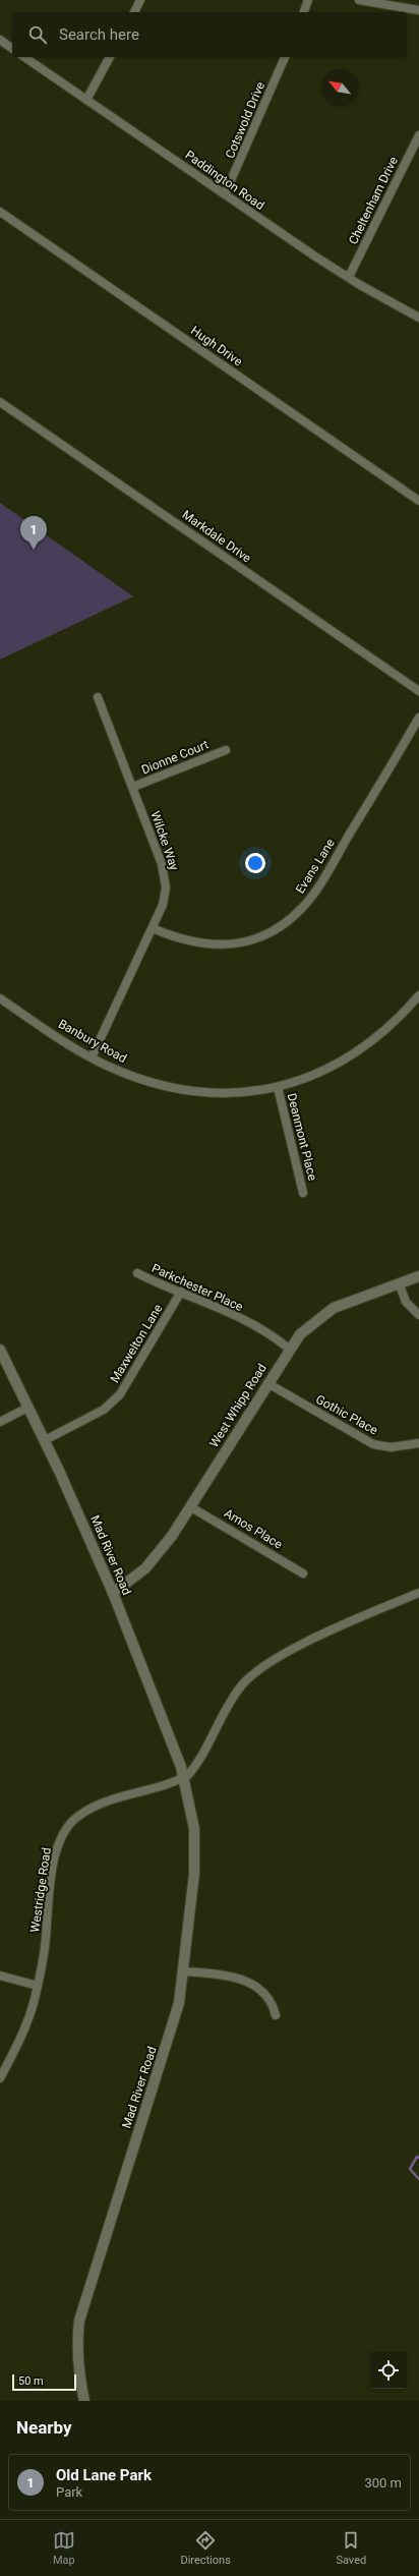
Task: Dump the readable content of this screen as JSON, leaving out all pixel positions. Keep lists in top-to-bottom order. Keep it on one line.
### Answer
{"streets":{"street":["Cotswold Drive","Paddington Road","Cheltenham Drive","Hugh Drive","Markdale Drive","Dionne Court","Wilcke Way","Evans Lane","Banbury Road","Deanmont Place","Parkchester Place","Maxwelton Lane","West Whipp Road","Gothic Place","Amos Place","Mad River Road","Westridge Road"]},"crossings":[["Cotswold Drive","Paddington Road"],["Paddington Road","Cheltenham Drive"],["Dionne Court","Wilcke Way"],["Wilcke Way","Evans Lane"],["Wilcke Way","Banbury Road"],["Banbury Road","Deanmont Place"],["Parkchester Place","Maxwelton Lane"],["Parkchester Place","West Whipp Road"],["Maxwelton Lane","Mad River Road"],["West Whipp Road","Gothic Place"],["West Whipp Road","Amos Place"],["West Whipp Road","Mad River Road"],["Mad River Road","Westridge Road"]],"scale_bar":"50 m","north":"top left","page":{"search":"Search here","pins":"1","scale":"50 m","heading":"Nearby","list":[{"mark":"1","name":"Old Lane Park","note":"Park","value":"300 m"}],"nav":["Map","Directions","Saved"]}}
